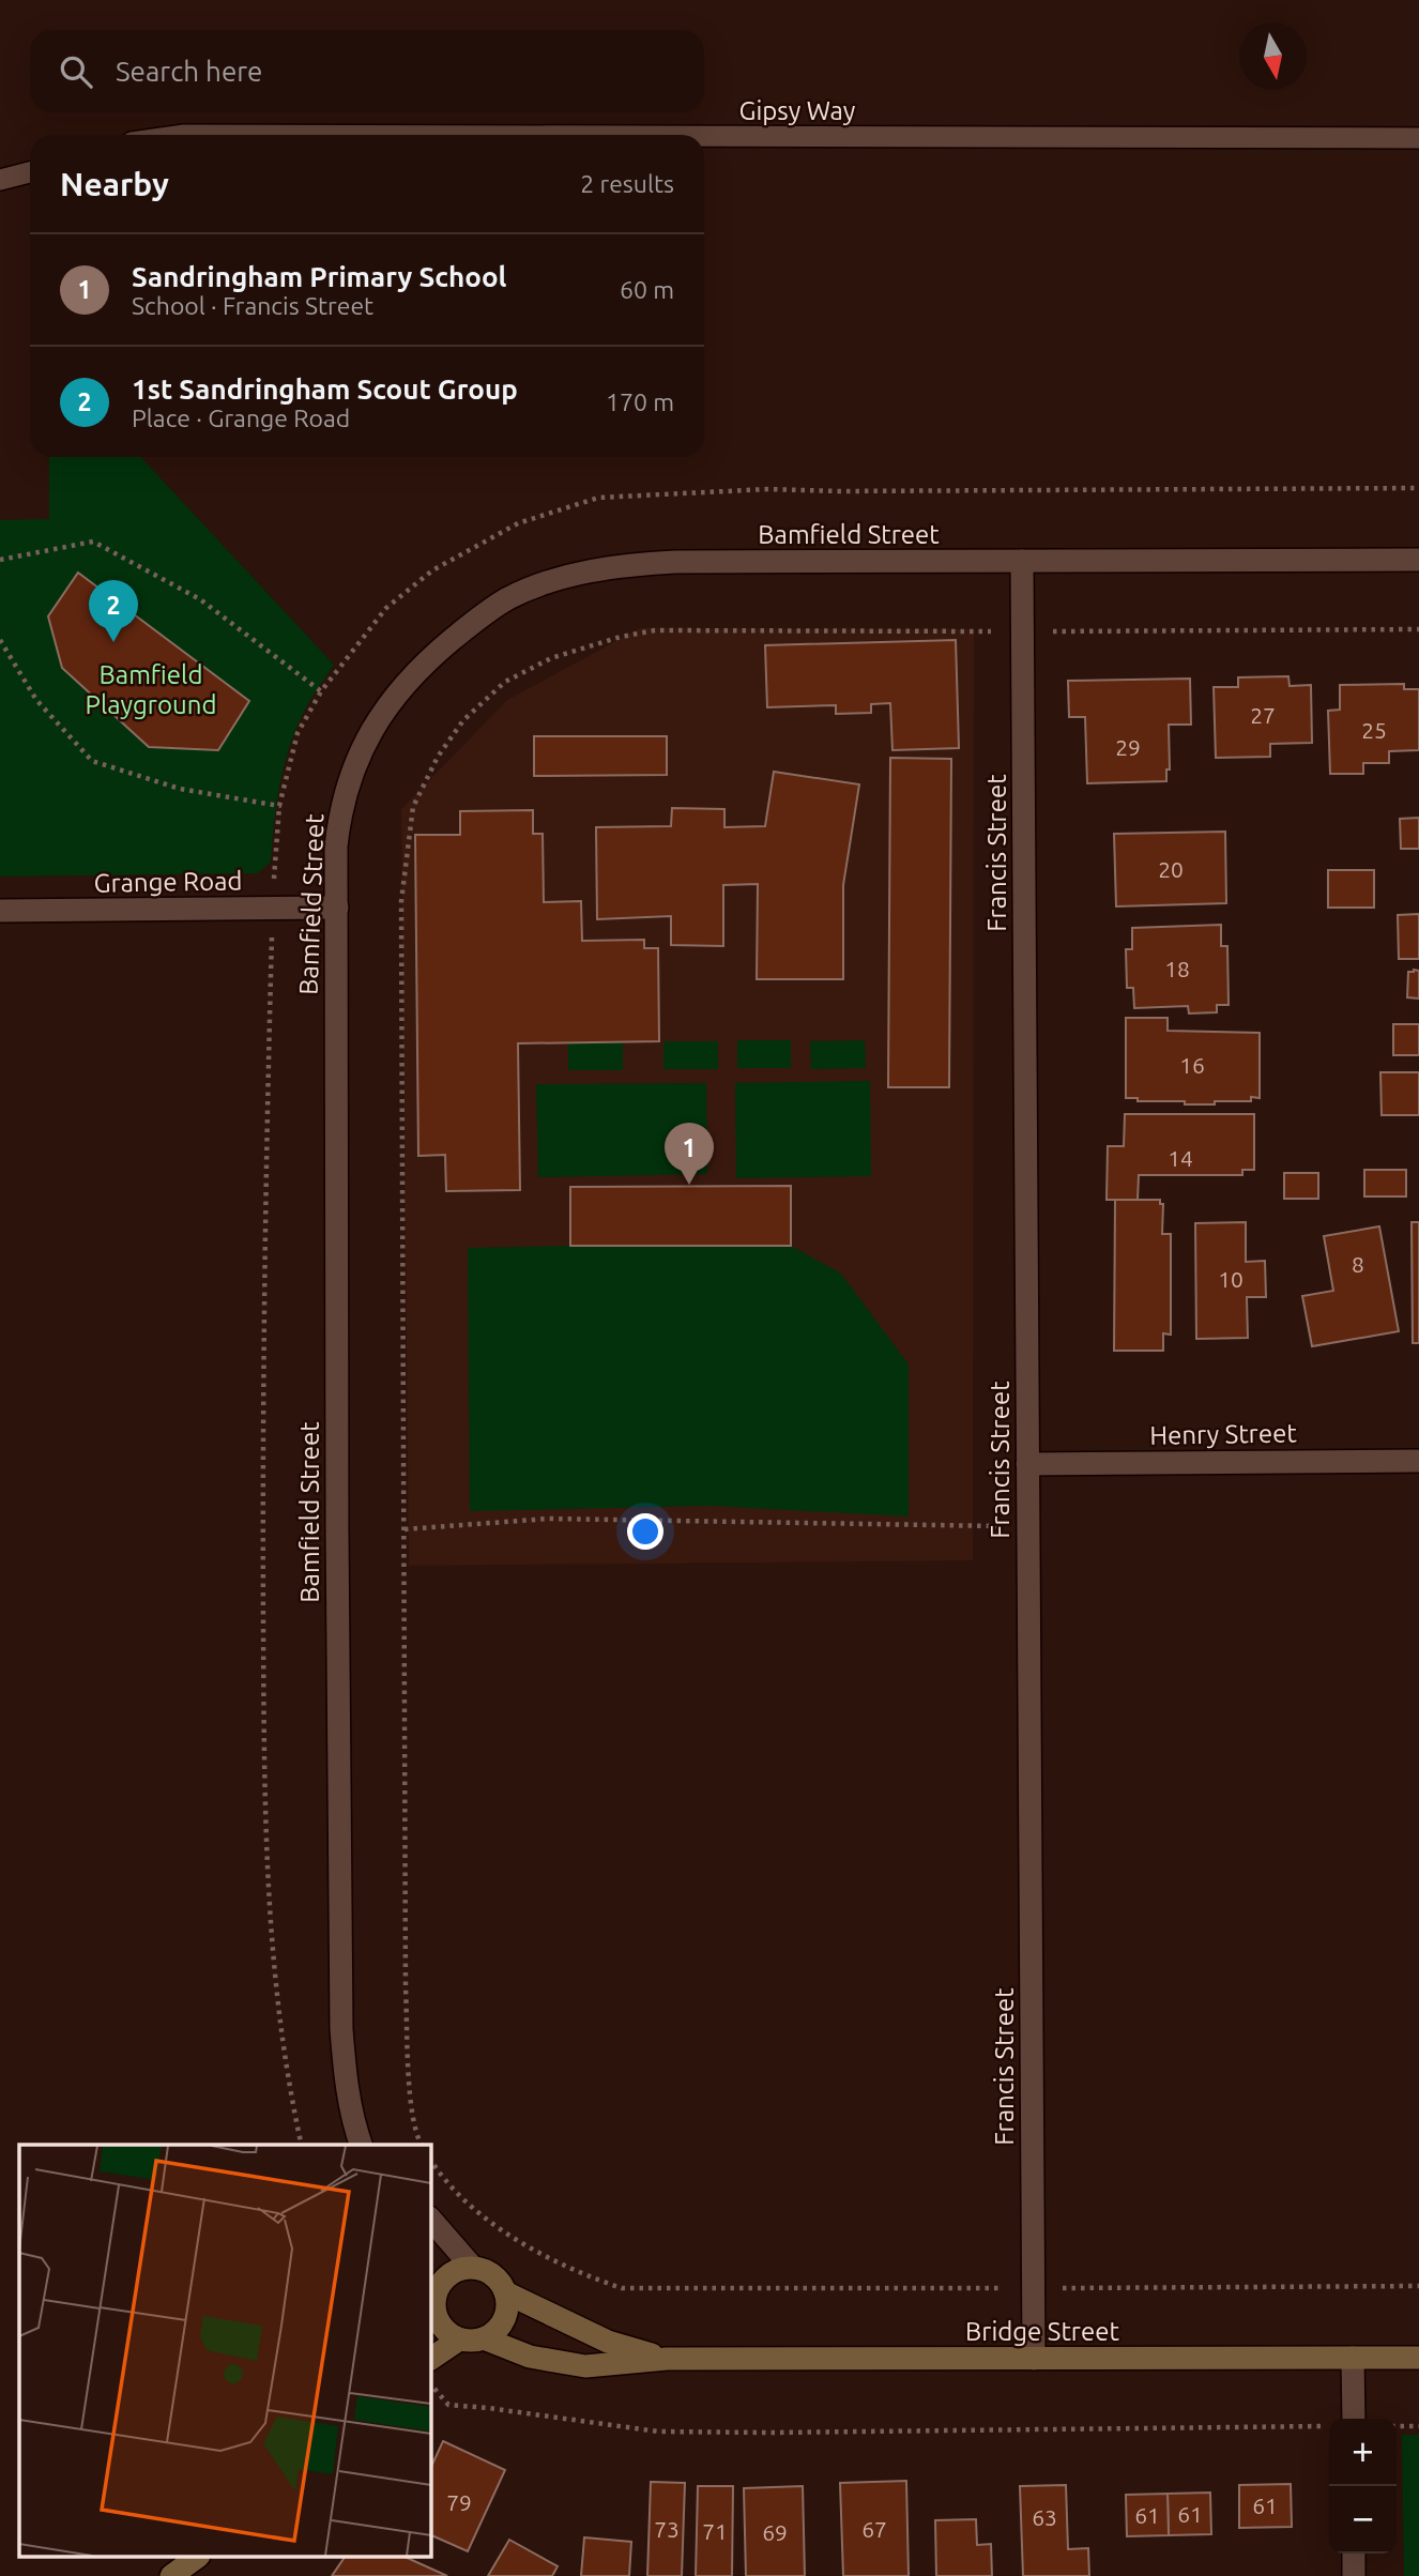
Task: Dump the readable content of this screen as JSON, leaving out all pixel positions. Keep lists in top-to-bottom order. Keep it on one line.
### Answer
{"streets":{"street":["Bamfield Street","Francis Street","Grange Road","Henry Street","Bridge Street"],"lane":["Gipsy Way"]},"crossings":[["Bamfield Street","Francis Street"],["Bamfield Street","Grange Road"],["Francis Street","Henry Street"],["Francis Street","Bridge Street"]],"parks":["Bamfield Playground"],"house_numbers":["27","25","29","20","18","16","14","8","10","79","61","61","61","63","73","67","71","69"],"north":"bottom","page":{"search":"Search here","heading":["Nearby","2 results"],"list":[{"mark":"1","name":"Sandringham Primary School","note":"School · Francis Street","value":"60 m"},{"mark":"2","name":"1st Sandringham Scout Group","note":"Place · Grange Road","value":"170 m"}],"pins":["2","1"],"map_buttons":["+","−"]}}
